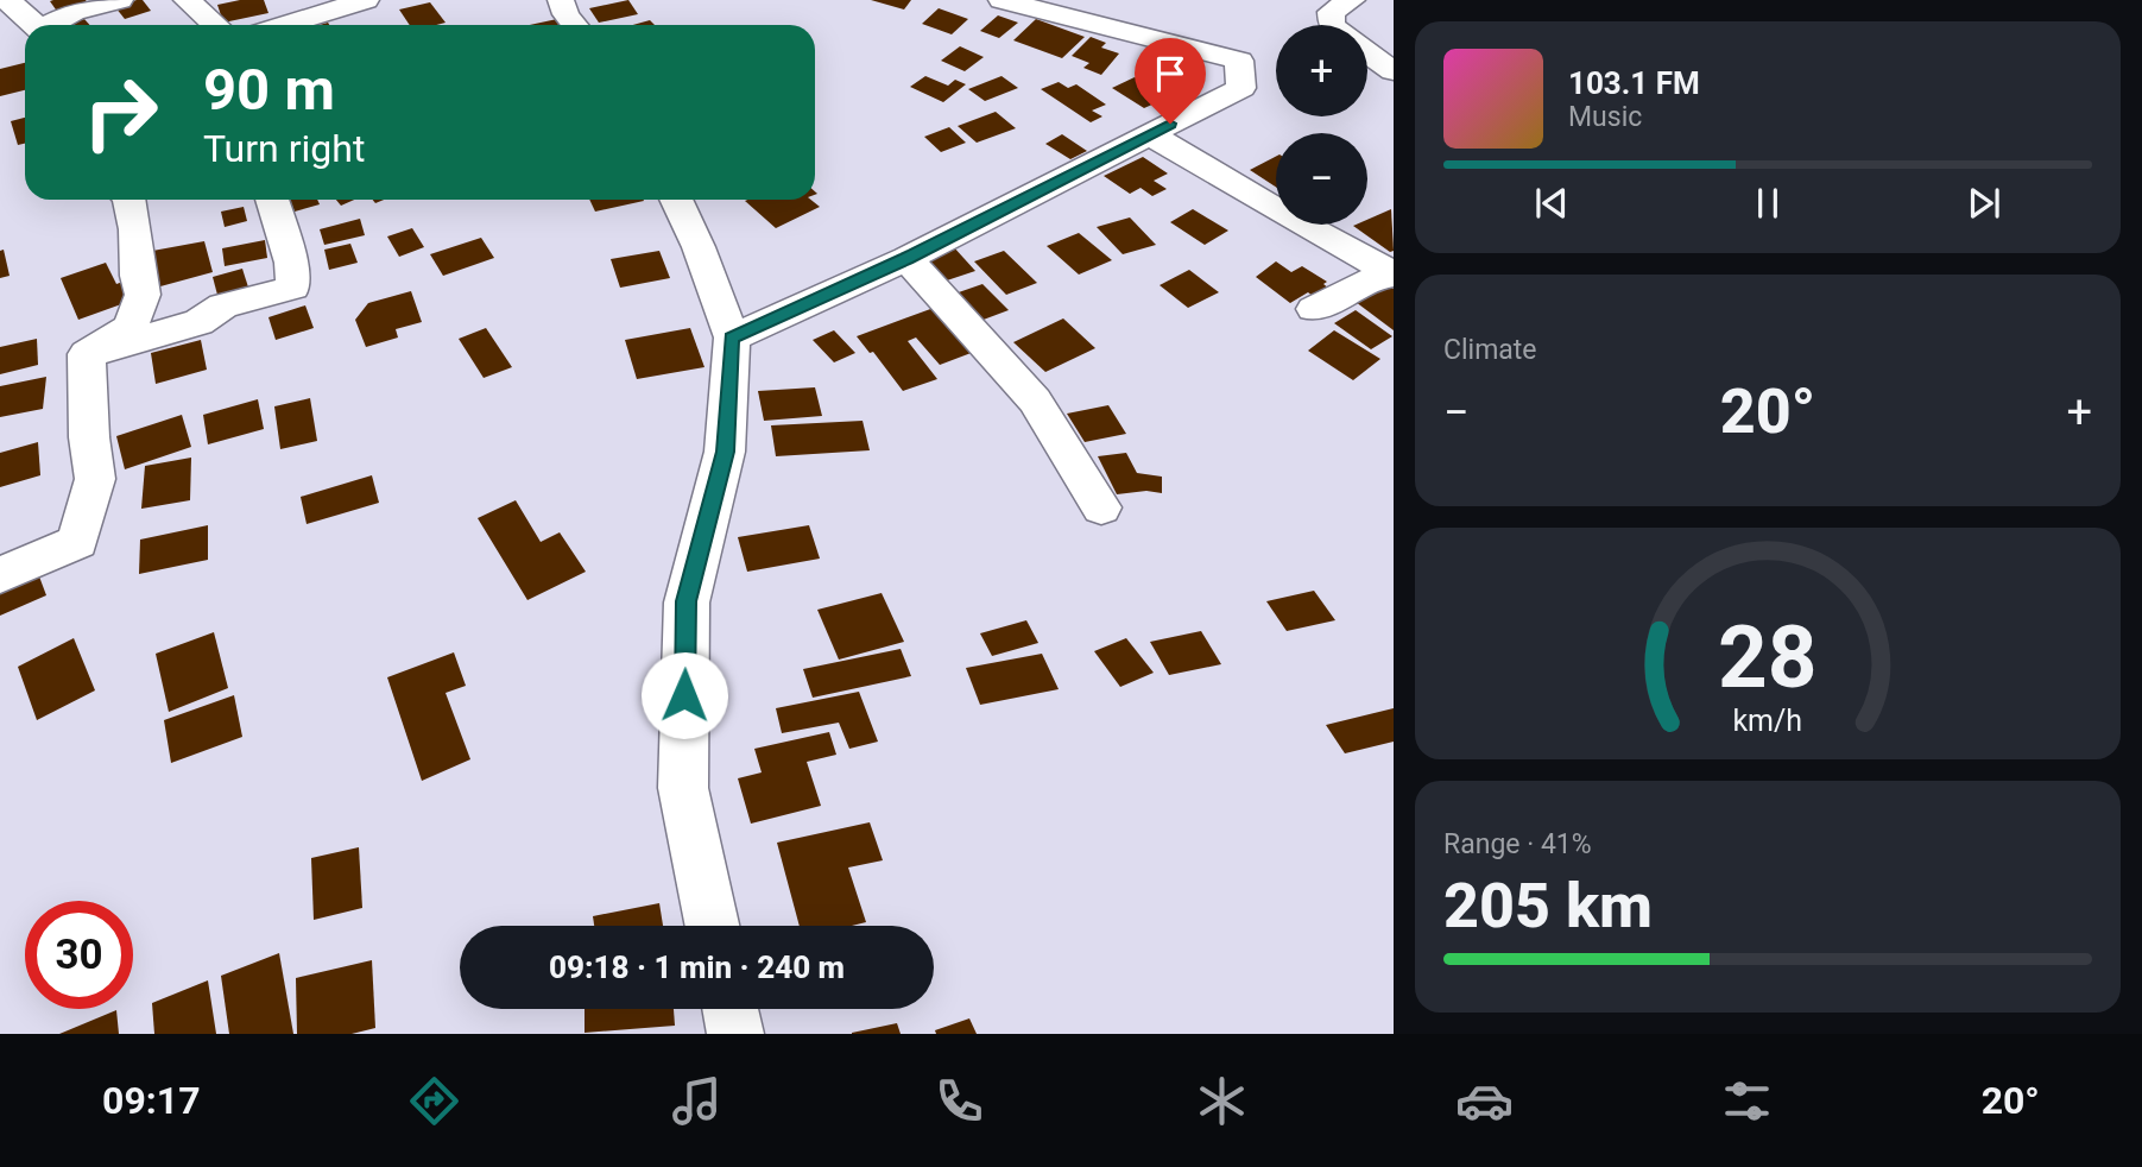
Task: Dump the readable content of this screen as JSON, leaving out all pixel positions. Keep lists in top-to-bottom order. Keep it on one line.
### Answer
{"page":{"map_buttons":["+","−"],"turn":["90 m","Turn right"],"song":["103.1 FM","Music"],"tile":["Climate",["Range · 41%","205 km"]],"heat":["−","20°","+"],"limit":"30","trip":"09:18 · 1 min · 240 m","tabs":["09:17","20°"],"gauge":["28","km/h"]}}
